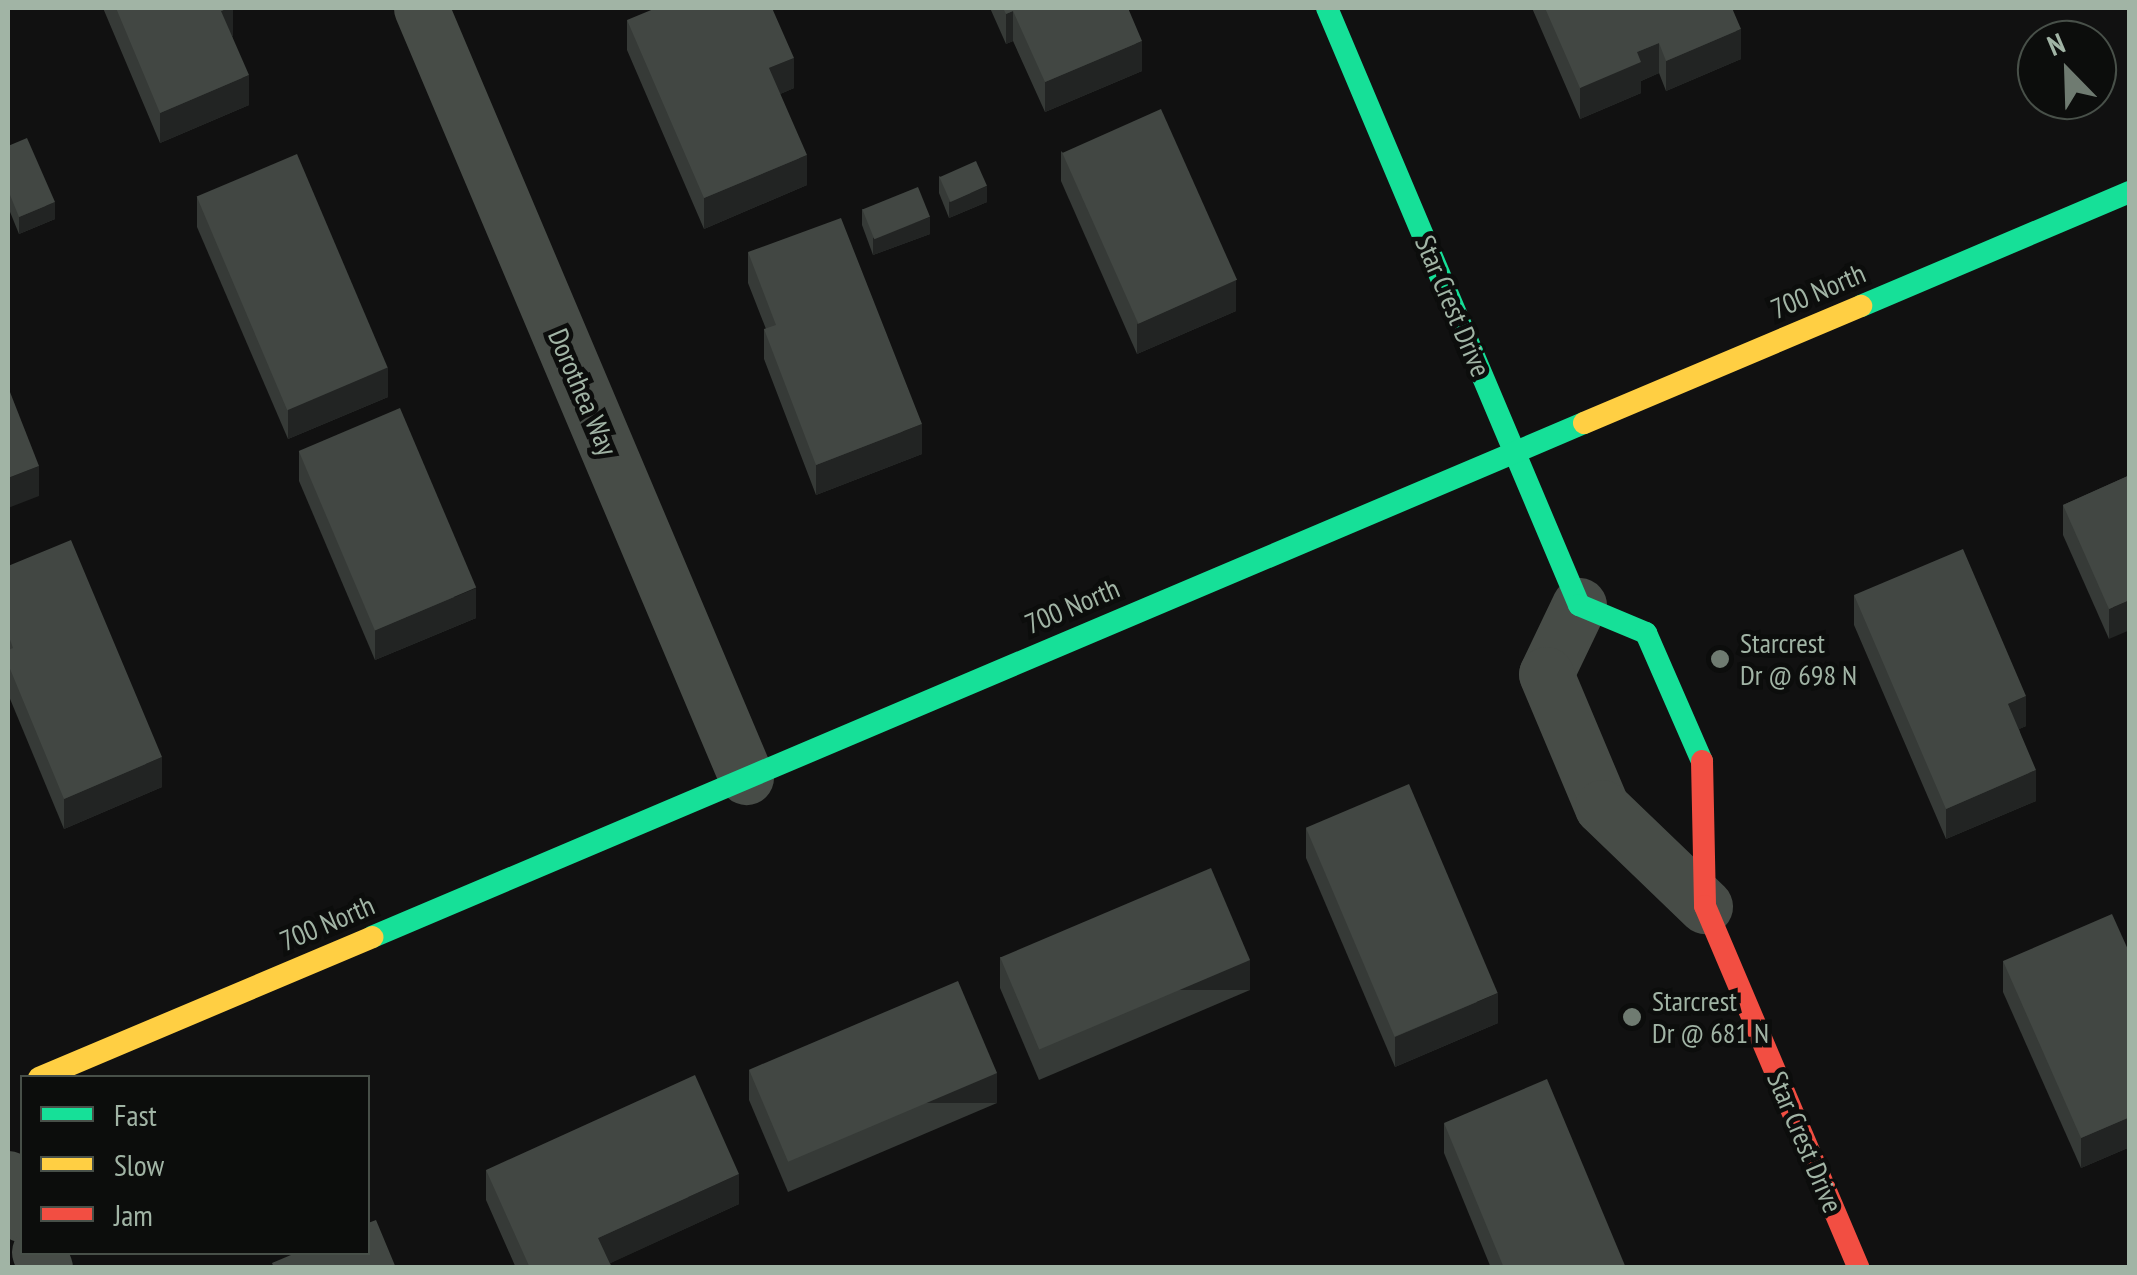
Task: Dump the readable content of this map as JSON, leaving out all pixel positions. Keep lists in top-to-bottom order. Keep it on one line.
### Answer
{"streets":{"main road":["700 North","Star Crest Drive"],"street":["Dorothea Way"]},"crossings":[["700 North","Star Crest Drive"],["700 North","Dorothea Way"]],"places":["Starcrest Dr @ 698 N","Starcrest Dr @ 681 N"],"legend":["Fast","Slow","Jam"],"north":"top left"}
